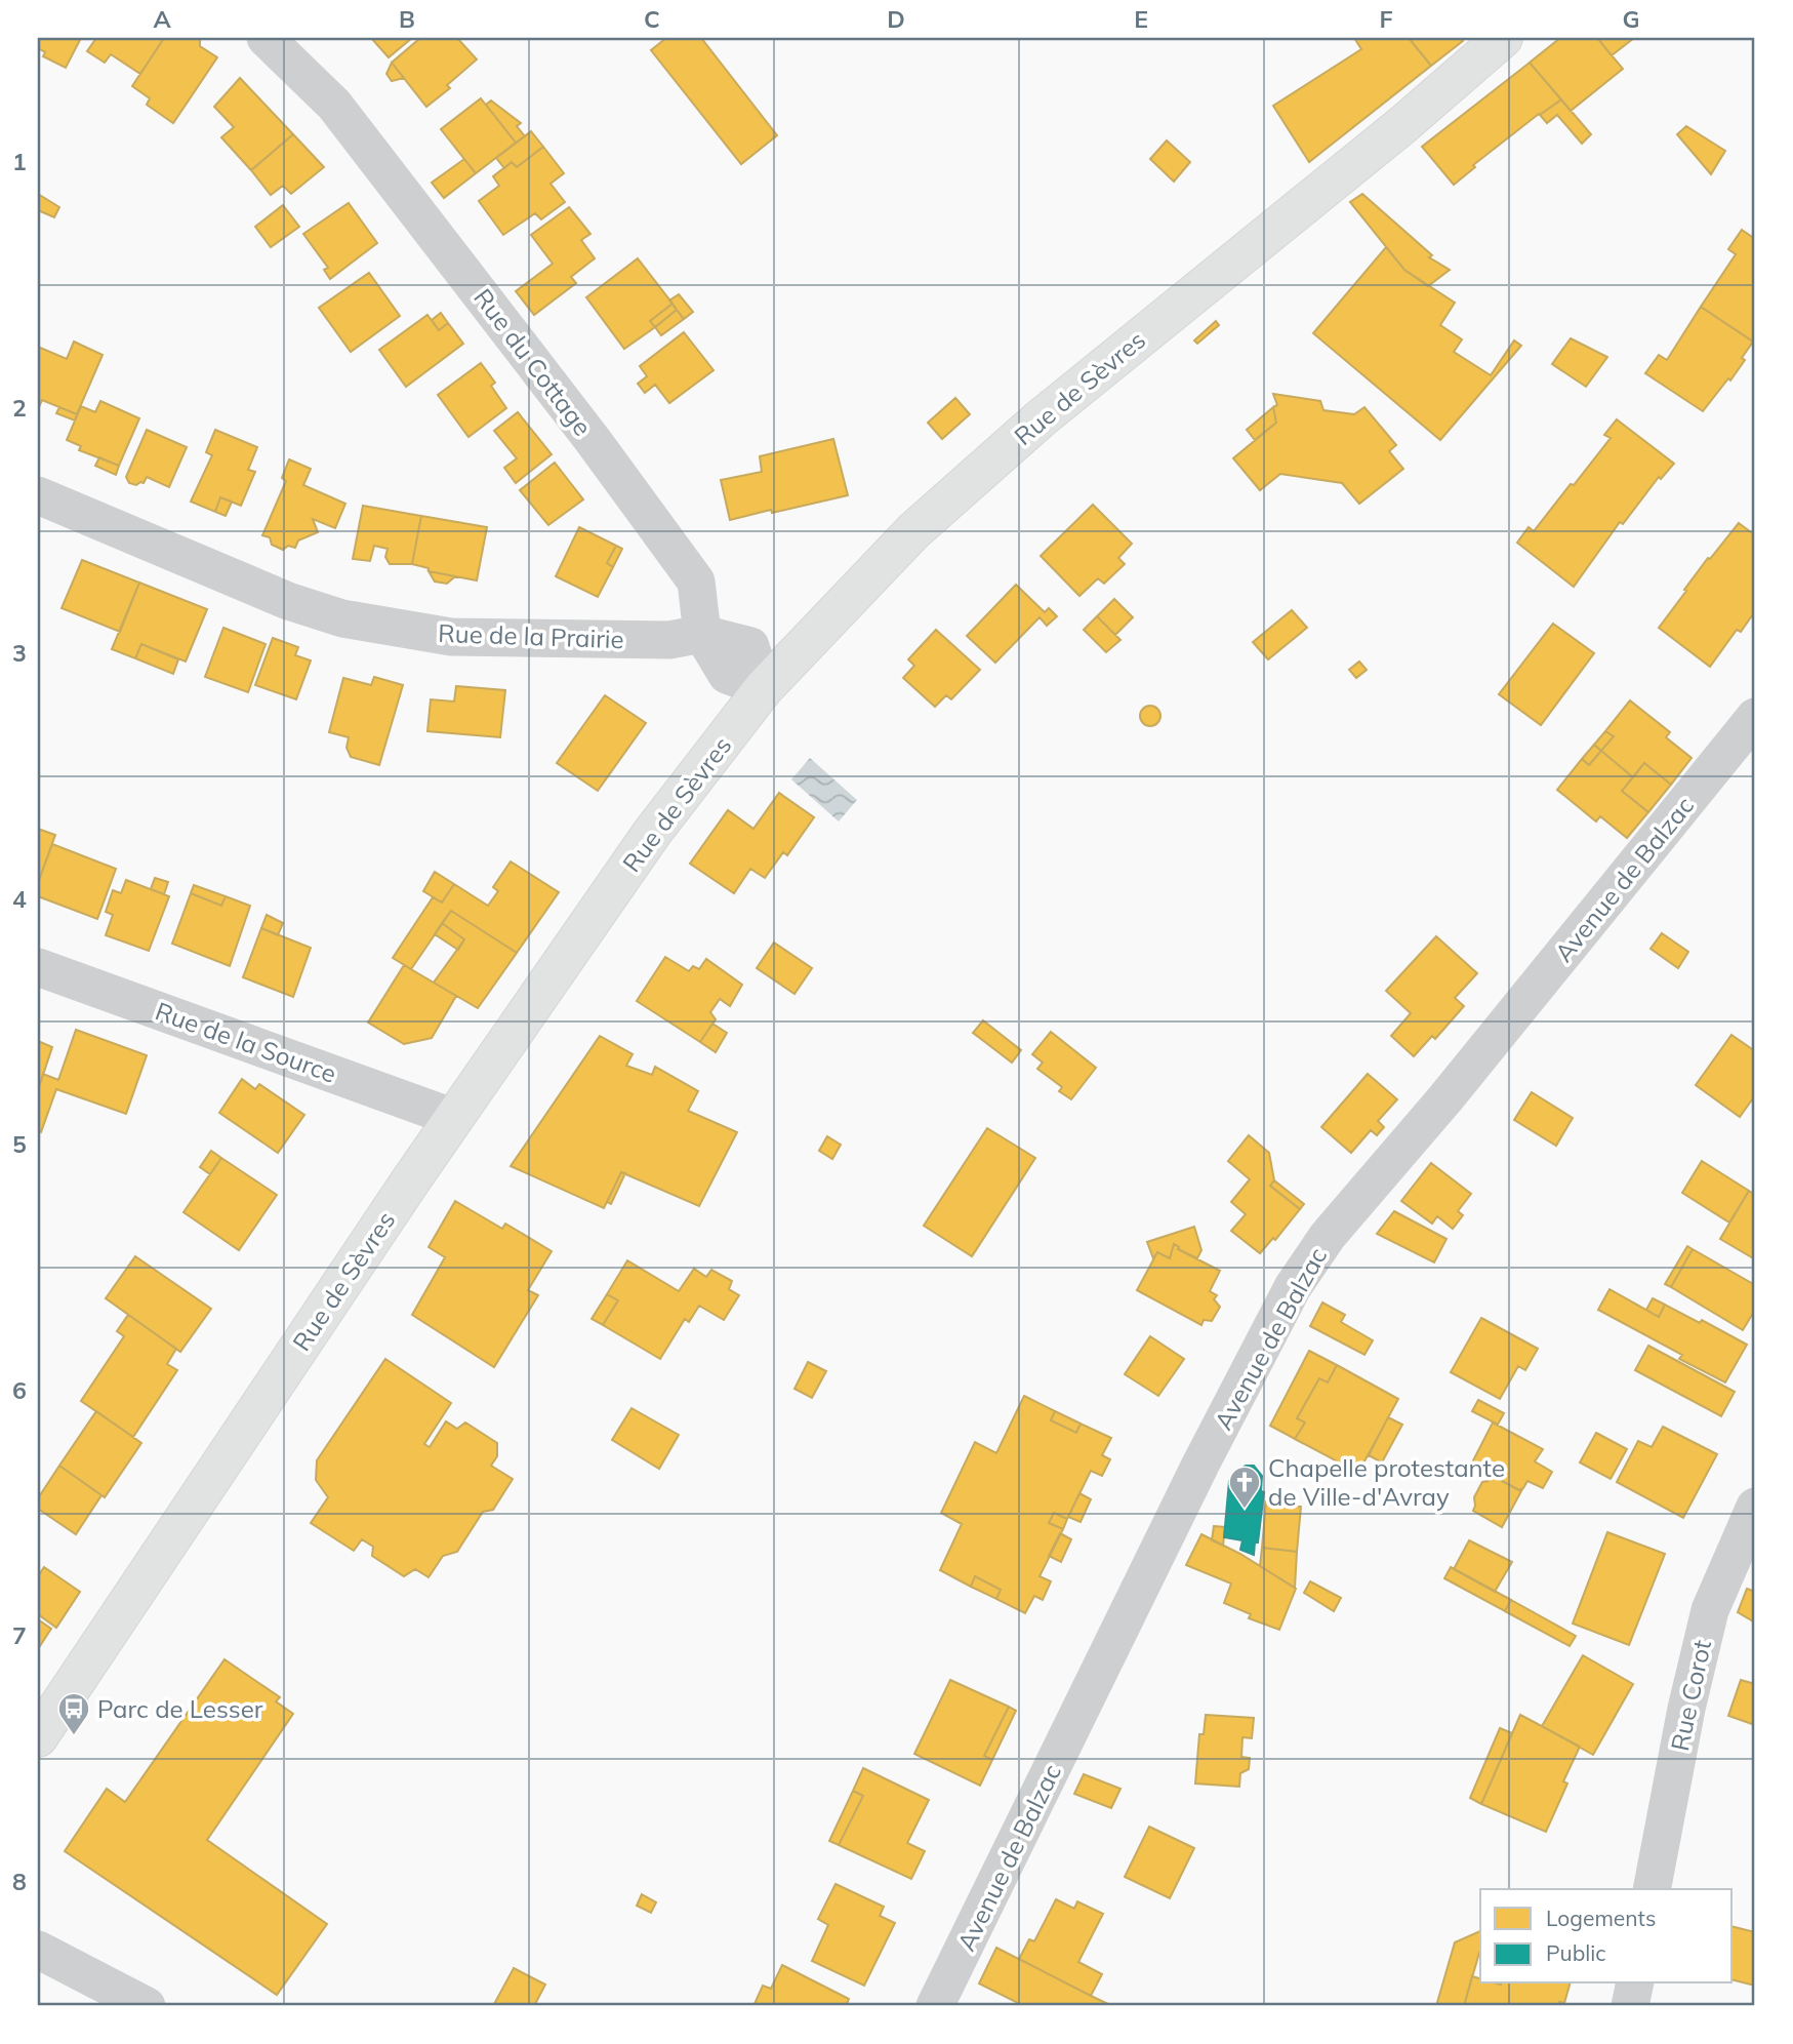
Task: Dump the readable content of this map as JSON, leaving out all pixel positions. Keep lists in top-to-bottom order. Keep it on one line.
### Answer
{"streets":{"main road":["Rue de Sèvres"],"street":["Rue du Cottage","Rue de la Prairie","Avenue de Balzac","Rue de la Source","Rue Corot"]},"crossings":[["Rue du Cottage","Rue de la Prairie"],["Rue de Sèvres","Rue de la Source"]],"places":{"church":["Chapelle protestante de Ville-d'Avray"],"bus stop":["Parc de Lesser"]},"legend":["Logements","Public"],"grid":{"columns":["A","B","C","D","E","F","G"],"rows":["1","2","3","4","5","6","7","8"]}}
